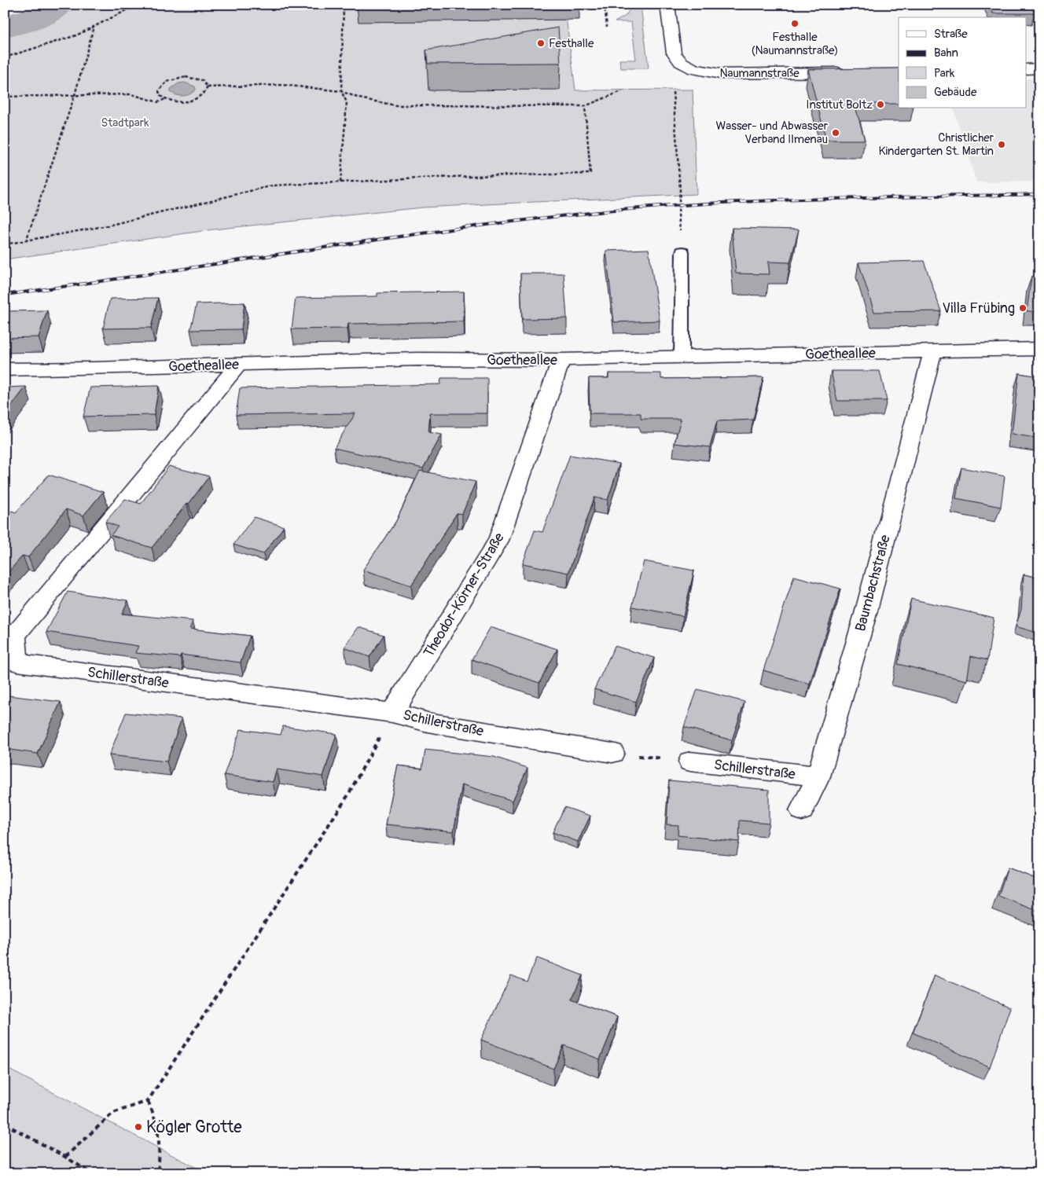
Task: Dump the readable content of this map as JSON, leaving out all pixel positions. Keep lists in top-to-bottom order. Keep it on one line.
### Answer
{"streets":{"street":["Naumannstraße","Goetheallee","Baumbachstraße","Theodor-Körner-Straße","Schillerstraße"]},"crossings":[["Goetheallee","Baumbachstraße"],["Goetheallee","Theodor-Körner-Straße"],["Goetheallee","Schillerstraße"],["Baumbachstraße","Schillerstraße"],["Theodor-Körner-Straße","Schillerstraße"]],"parks":["Stadtpark"],"places":["Festhalle (Naumannstraße)","Festhalle","Institut Boltz","Wasser- und Abwasser Verband Ilmenau","Christlicher Kindergarten St. Martin","Villa Frübing","Kögler Grotte"],"legend":["Straße","Bahn","Park","Gebäude"]}
